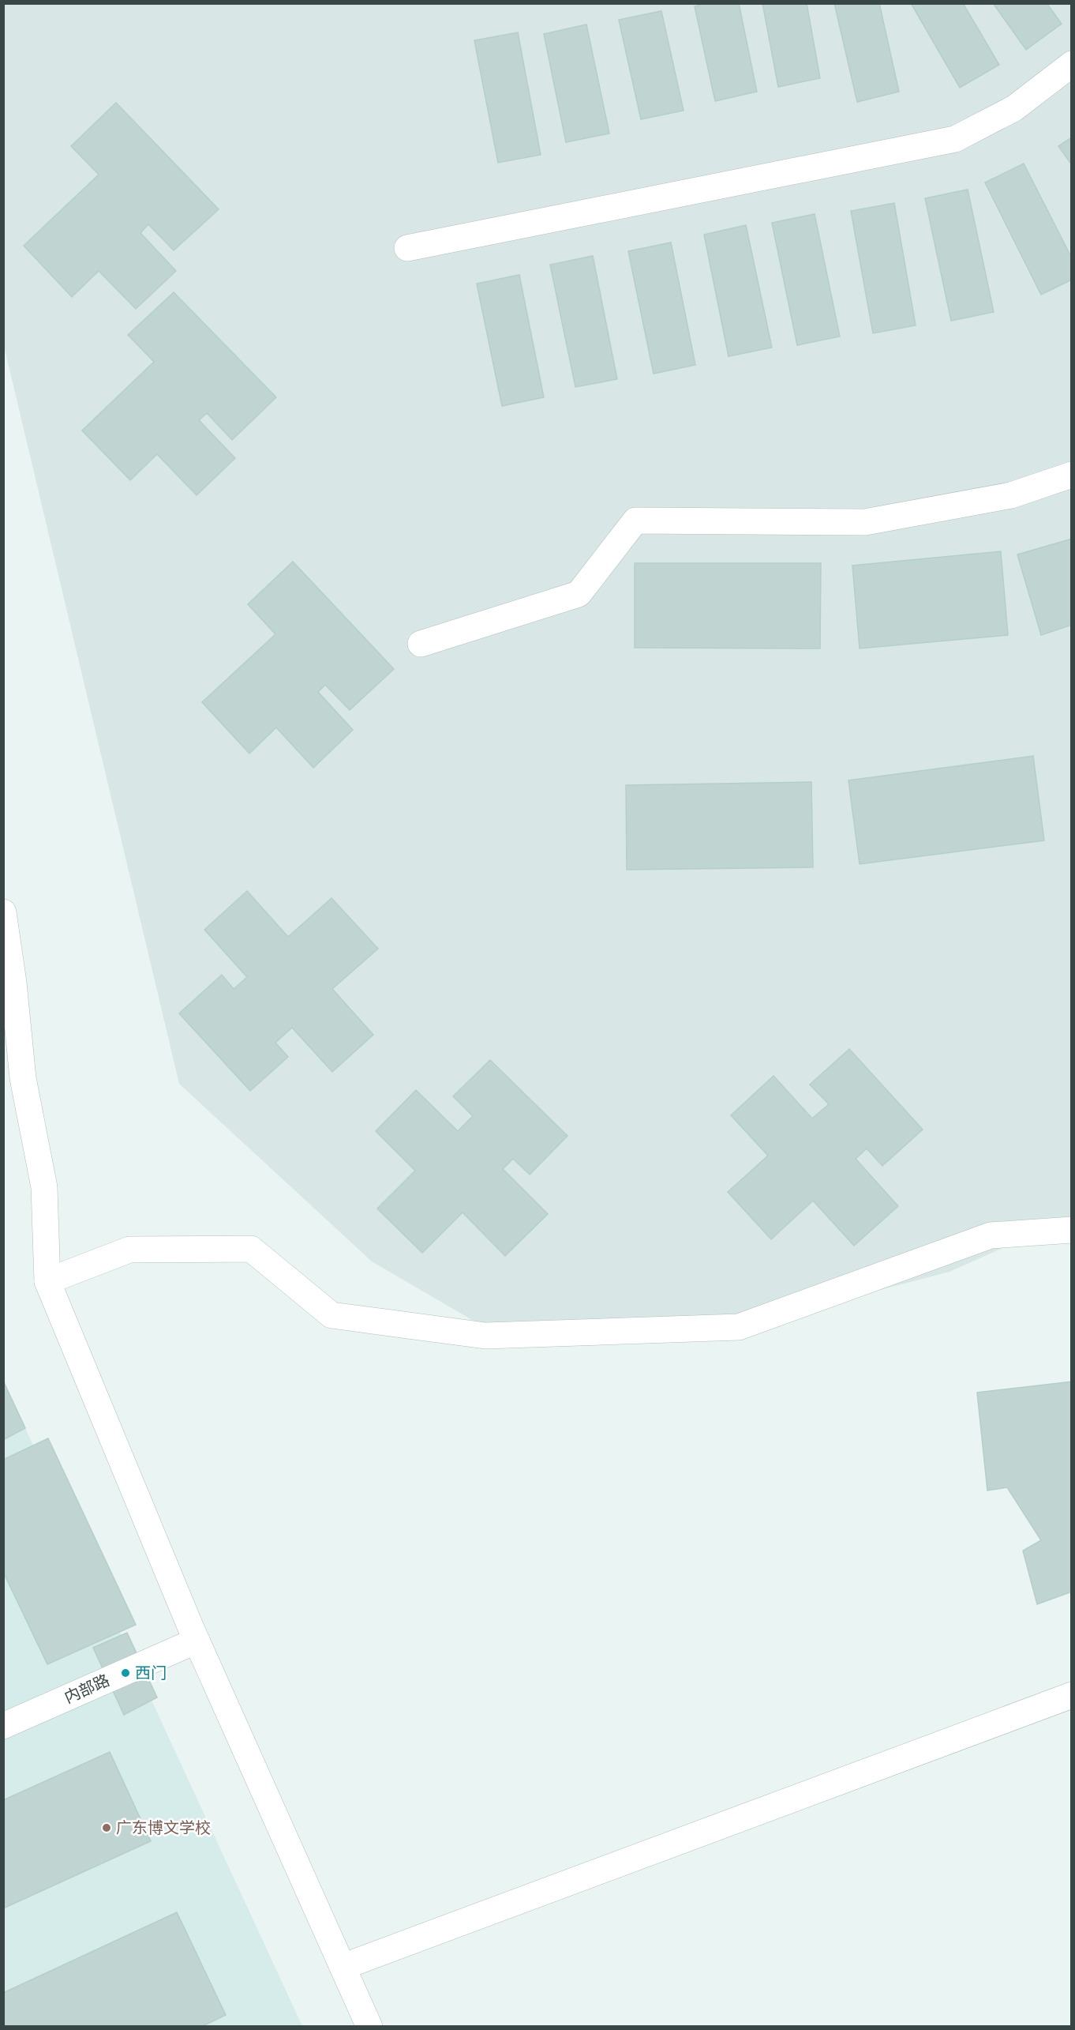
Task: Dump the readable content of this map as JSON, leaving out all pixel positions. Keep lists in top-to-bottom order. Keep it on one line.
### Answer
{"streets":{"street":["内部路"]},"places":["西门","广东博文学校"]}
